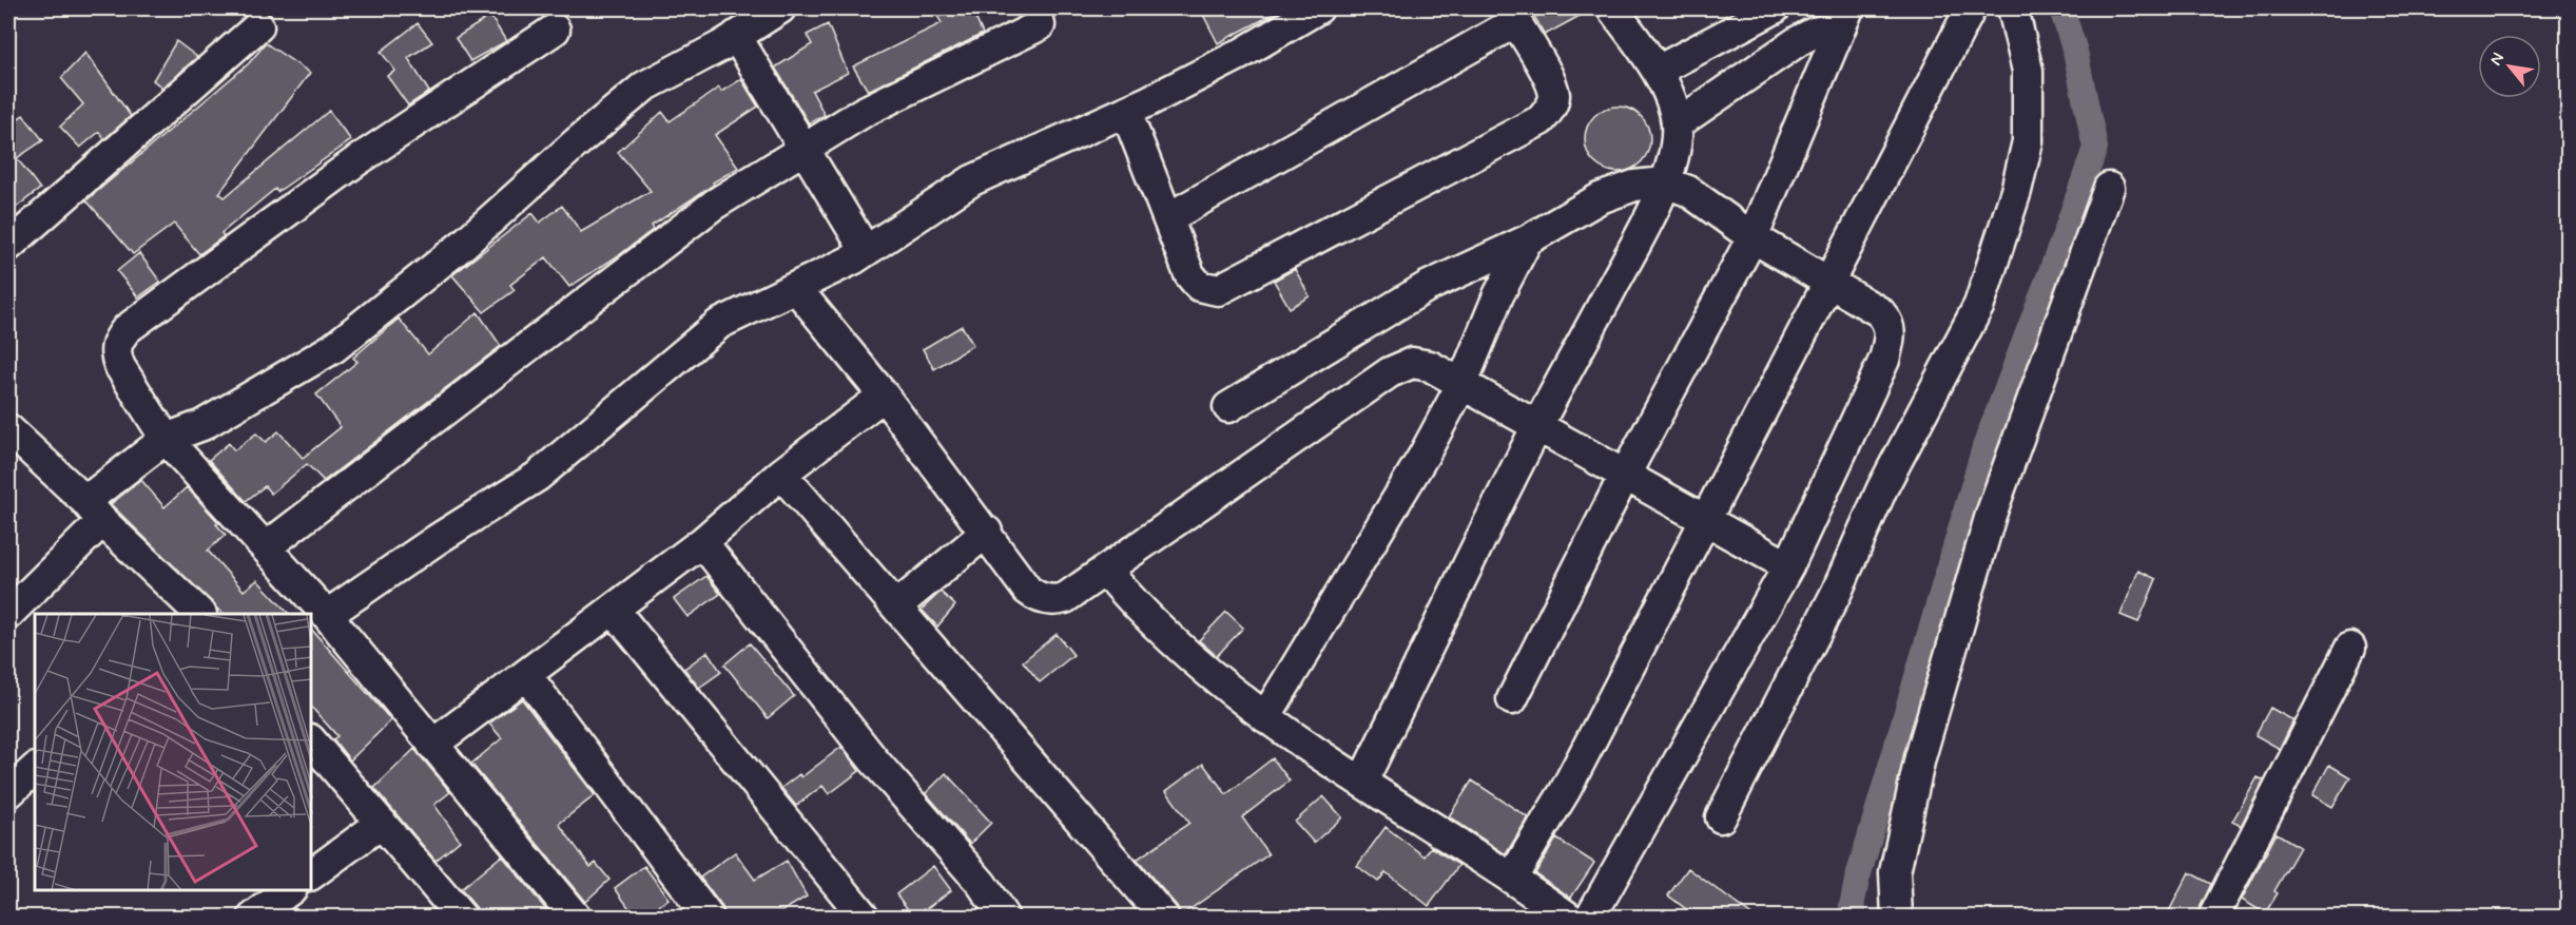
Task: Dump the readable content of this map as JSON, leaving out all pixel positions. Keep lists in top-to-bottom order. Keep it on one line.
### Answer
{"north":"top left"}
